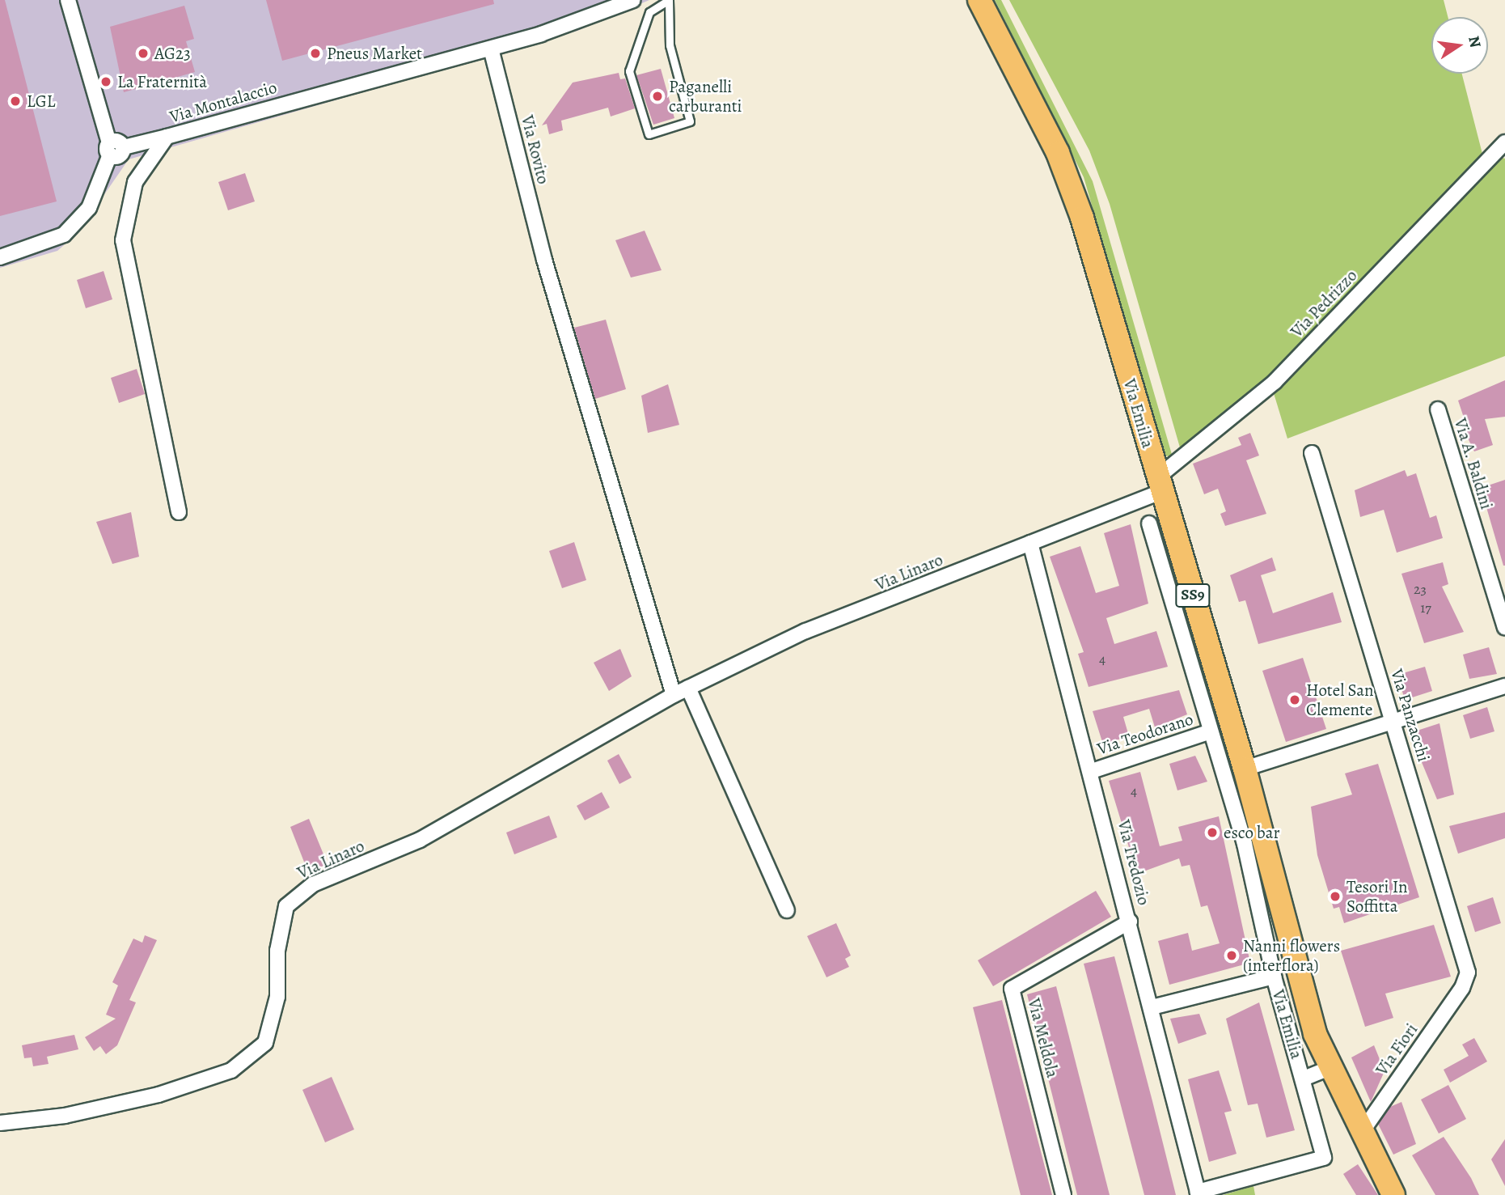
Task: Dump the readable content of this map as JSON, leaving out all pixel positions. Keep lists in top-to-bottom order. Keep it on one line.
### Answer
{"streets":{"main road":["Via Emilia","SS9"],"street":["Via Montalaccio","Via Rovito","Via Pedrizzo","Via A. Baldini","Via Linaro","Via Panzacchi","Via Teodorano","Via Tredozio","Via Meldola","Via Fiori"]},"crossings":[["Via Montalaccio","Via Rovito"],["Via Rovito","Via Linaro"],["Via Pedrizzo","Via Emilia"],["Via Pedrizzo","Via Linaro"],["Via Emilia","Via Linaro"],["Via Emilia","Via Teodorano"],["Via Emilia","Via Tredozio"],["Via Emilia","Via Fiori"],["Via Linaro","Via Tredozio"],["Via Panzacchi","Via Fiori"],["Via Teodorano","Via Tredozio"],["Via Tredozio","Via Meldola"]],"places":["AG23","Pneus Market","La Fraternità","Paganelli carburanti","LGL","Hotel San Clemente","esco bar","Tesori In Soffitta","Nanni flowers (interflora)"],"house_numbers":["23","17","4","4"],"north":"right"}
